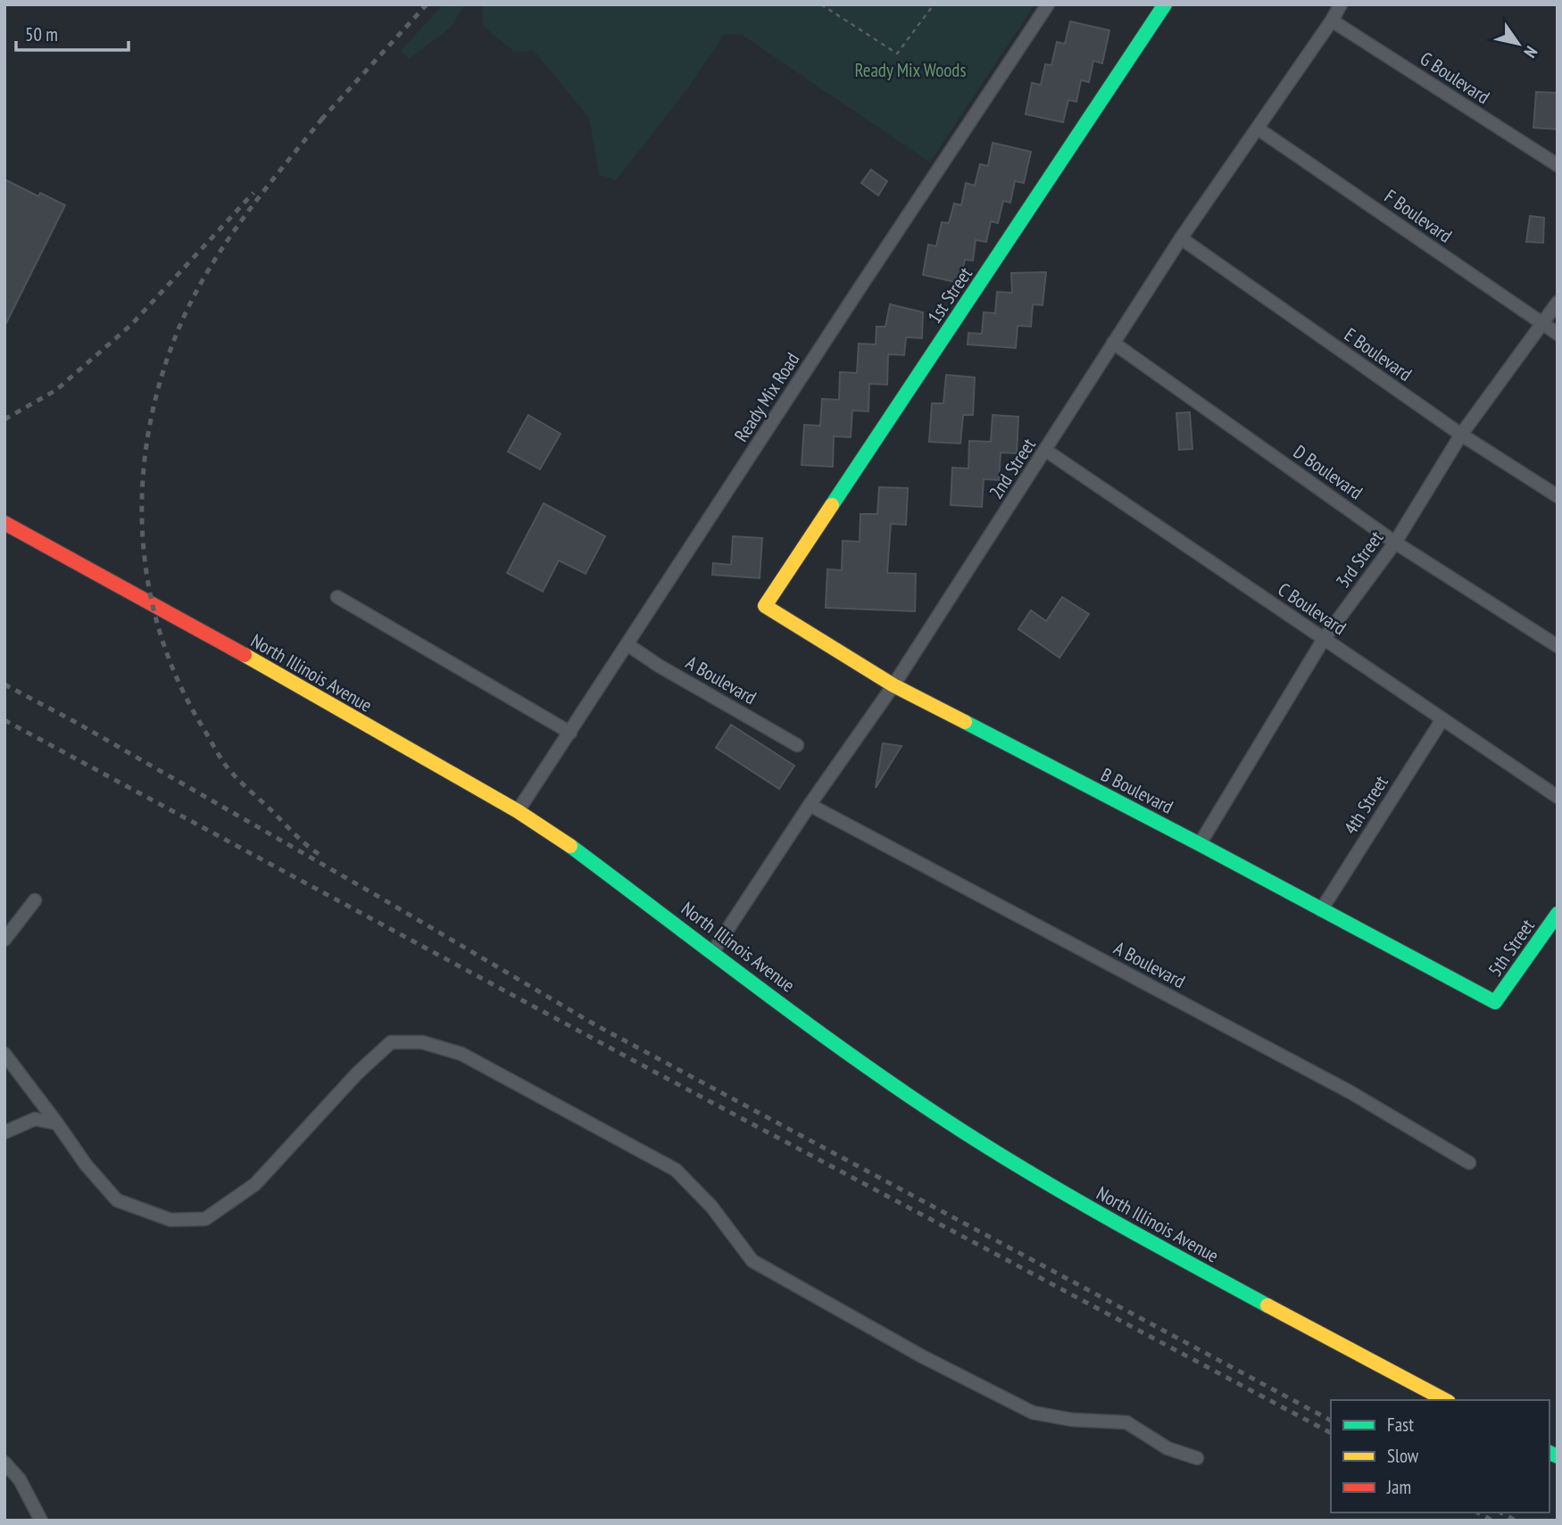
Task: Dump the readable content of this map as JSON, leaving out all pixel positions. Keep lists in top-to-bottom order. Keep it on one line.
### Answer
{"streets":{"main road":["1st Street","North Illinois Avenue","B Boulevard","5th Street"],"street":["G Boulevard","F Boulevard","E Boulevard","Ready Mix Road","2nd Street","D Boulevard","3rd Street","C Boulevard","A Boulevard","4th Street"]},"crossings":[["G Boulevard","2nd Street"],["F Boulevard","2nd Street"],["F Boulevard","3rd Street"],["1st Street","B Boulevard"],["E Boulevard","2nd Street"],["E Boulevard","3rd Street"],["Ready Mix Road","North Illinois Avenue"],["Ready Mix Road","A Boulevard"],["2nd Street","D Boulevard"],["2nd Street","C Boulevard"],["2nd Street","North Illinois Avenue"],["2nd Street","A Boulevard"],["2nd Street","B Boulevard"],["D Boulevard","3rd Street"],["3rd Street","C Boulevard"],["3rd Street","B Boulevard"],["C Boulevard","4th Street"],["B Boulevard","4th Street"],["B Boulevard","5th Street"]],"parks":["Ready Mix Woods"],"legend":["Fast","Slow","Jam"],"scale_bar":"50 m","north":"bottom right"}
